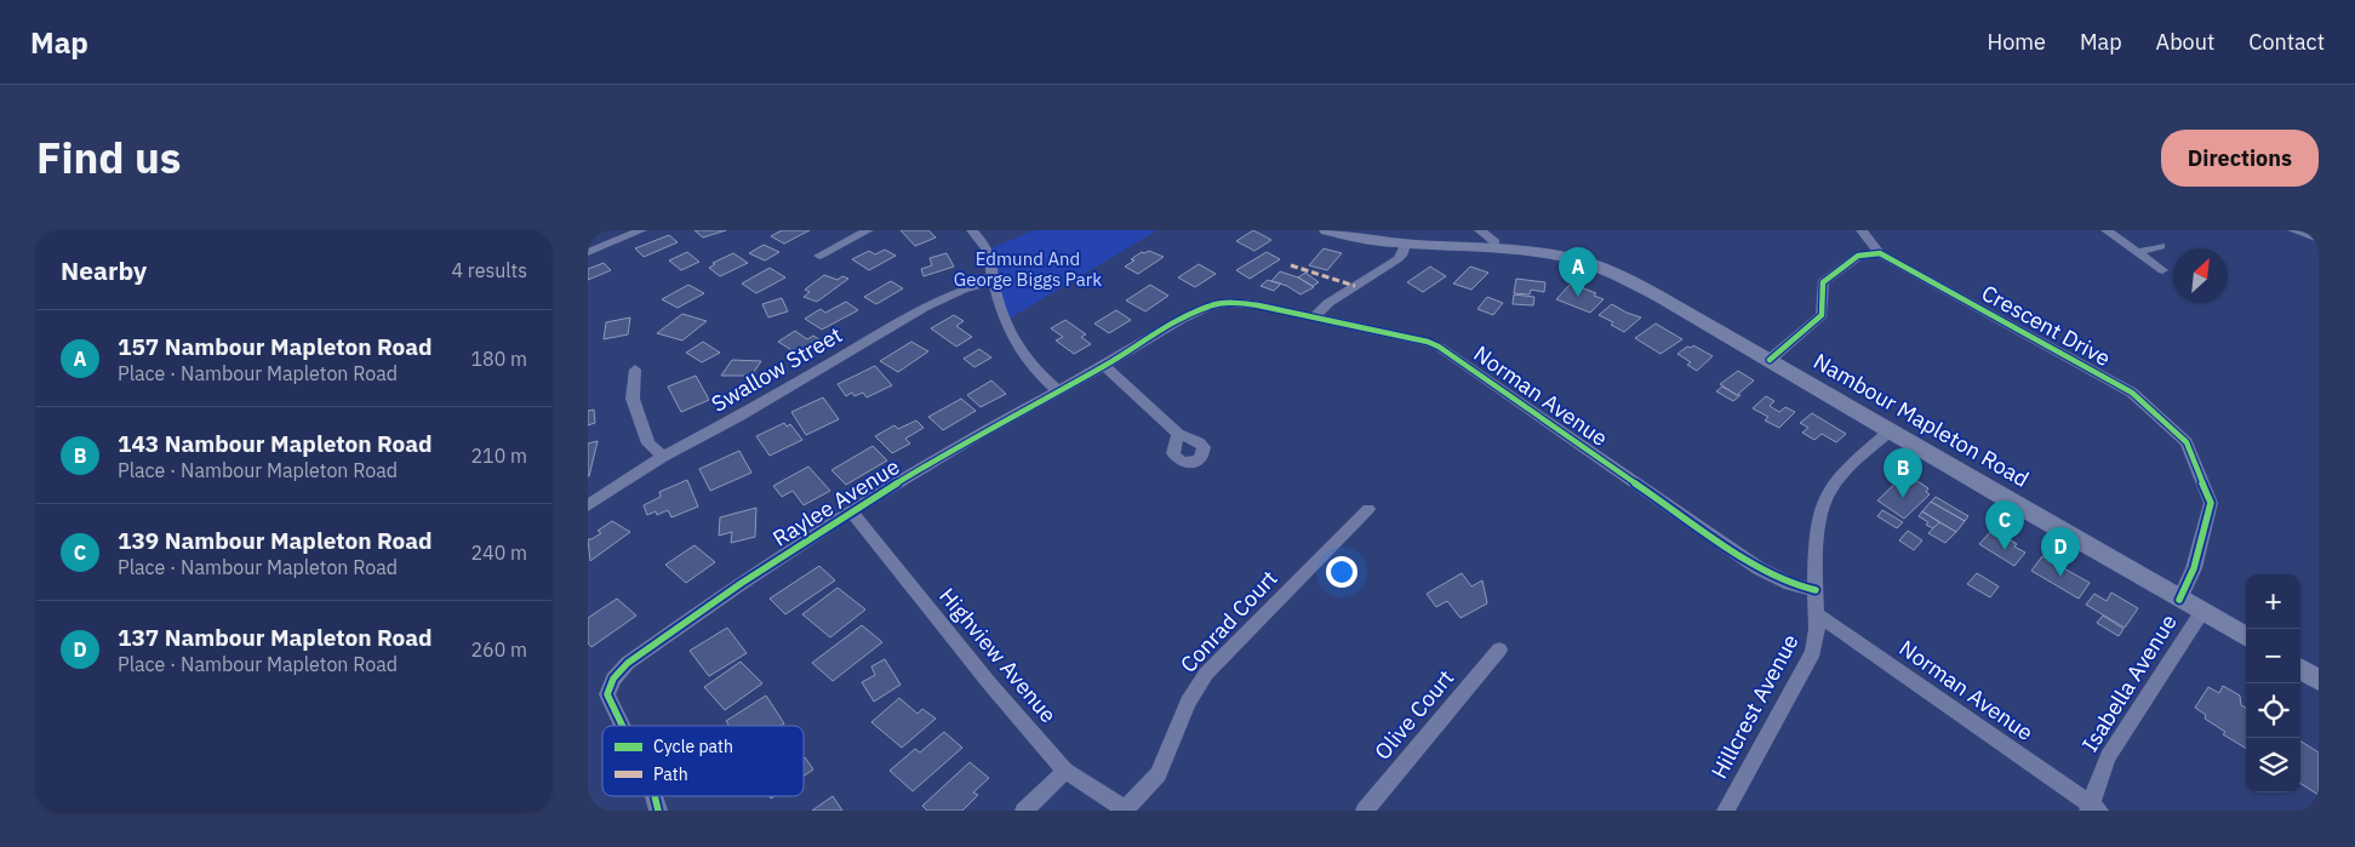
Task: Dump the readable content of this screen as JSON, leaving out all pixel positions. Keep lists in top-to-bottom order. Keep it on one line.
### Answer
{"streets":{"main road":["Nambour Mapleton Road"],"street":["Crescent Drive","Swallow Street","Norman Avenue","Raylee Avenue","Conrad Court","Highview Avenue","Isabella Avenue","Hillcrest Avenue","Olive Court"]},"crossings":[["Crescent Drive","Nambour Mapleton Road"],["Norman Avenue","Raylee Avenue"],["Norman Avenue","Isabella Avenue"],["Norman Avenue","Hillcrest Avenue"],["Nambour Mapleton Road","Isabella Avenue"],["Nambour Mapleton Road","Hillcrest Avenue"],["Raylee Avenue","Highview Avenue"],["Conrad Court","Highview Avenue"]],"parks":["Edmund And George Biggs Park"],"legend":["Cycle path","Path"],"north":"top right","page":{"header":"Map","nav":["Home","Map","About","Contact"],"title":"Find us","buttons":"Directions","heading":["Nearby","4 results"],"pins":["A","B","C","D"],"list":[{"mark":"A","name":"157 Nambour Mapleton Road","note":"Place · Nambour Mapleton Road","value":"180 m"},{"mark":"B","name":"143 Nambour Mapleton Road","note":"Place · Nambour Mapleton Road","value":"210 m"},{"mark":"C","name":"139 Nambour Mapleton Road","note":"Place · Nambour Mapleton Road","value":"240 m"},{"mark":"D","name":"137 Nambour Mapleton Road","note":"Place · Nambour Mapleton Road","value":"260 m"}],"map_buttons":["+","−"]}}
